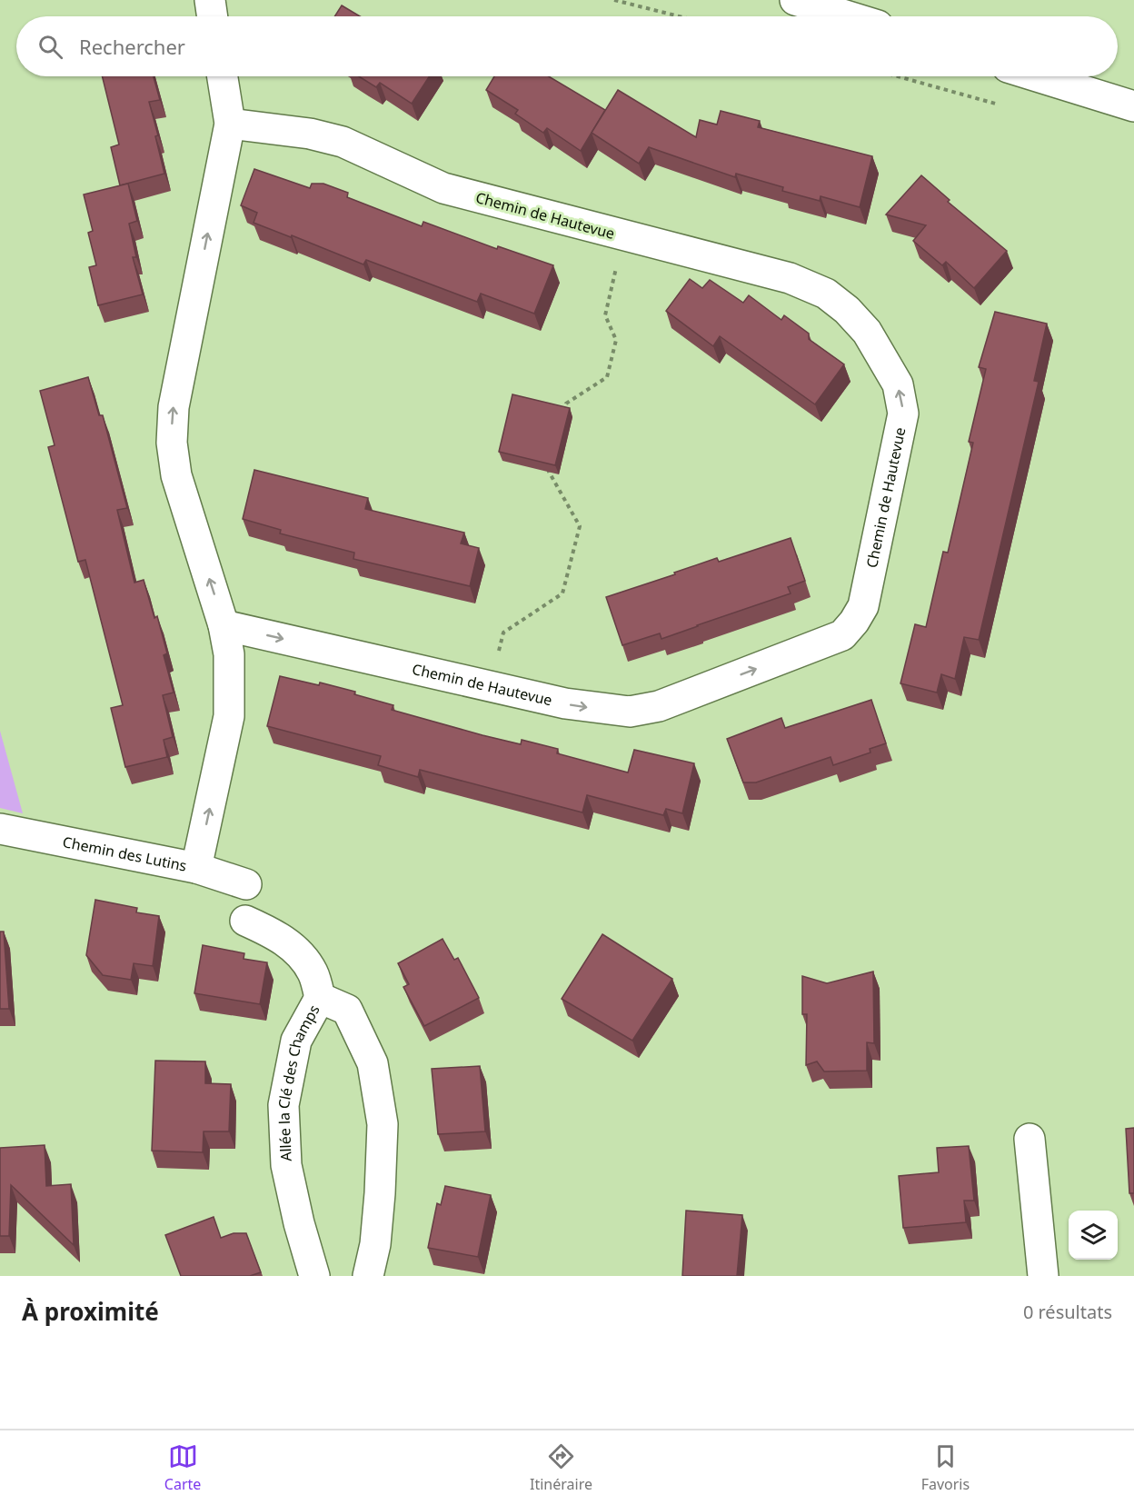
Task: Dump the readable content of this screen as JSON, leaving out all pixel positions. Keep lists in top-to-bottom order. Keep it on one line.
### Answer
{"streets":{"street":["Chemin de Hautevue","Chemin des Lutins","Allée la Clé des Champs"]},"page":{"search":"Rechercher","heading":["À proximité","0 résultats"],"nav":["Carte","Itinéraire","Favoris"]}}
